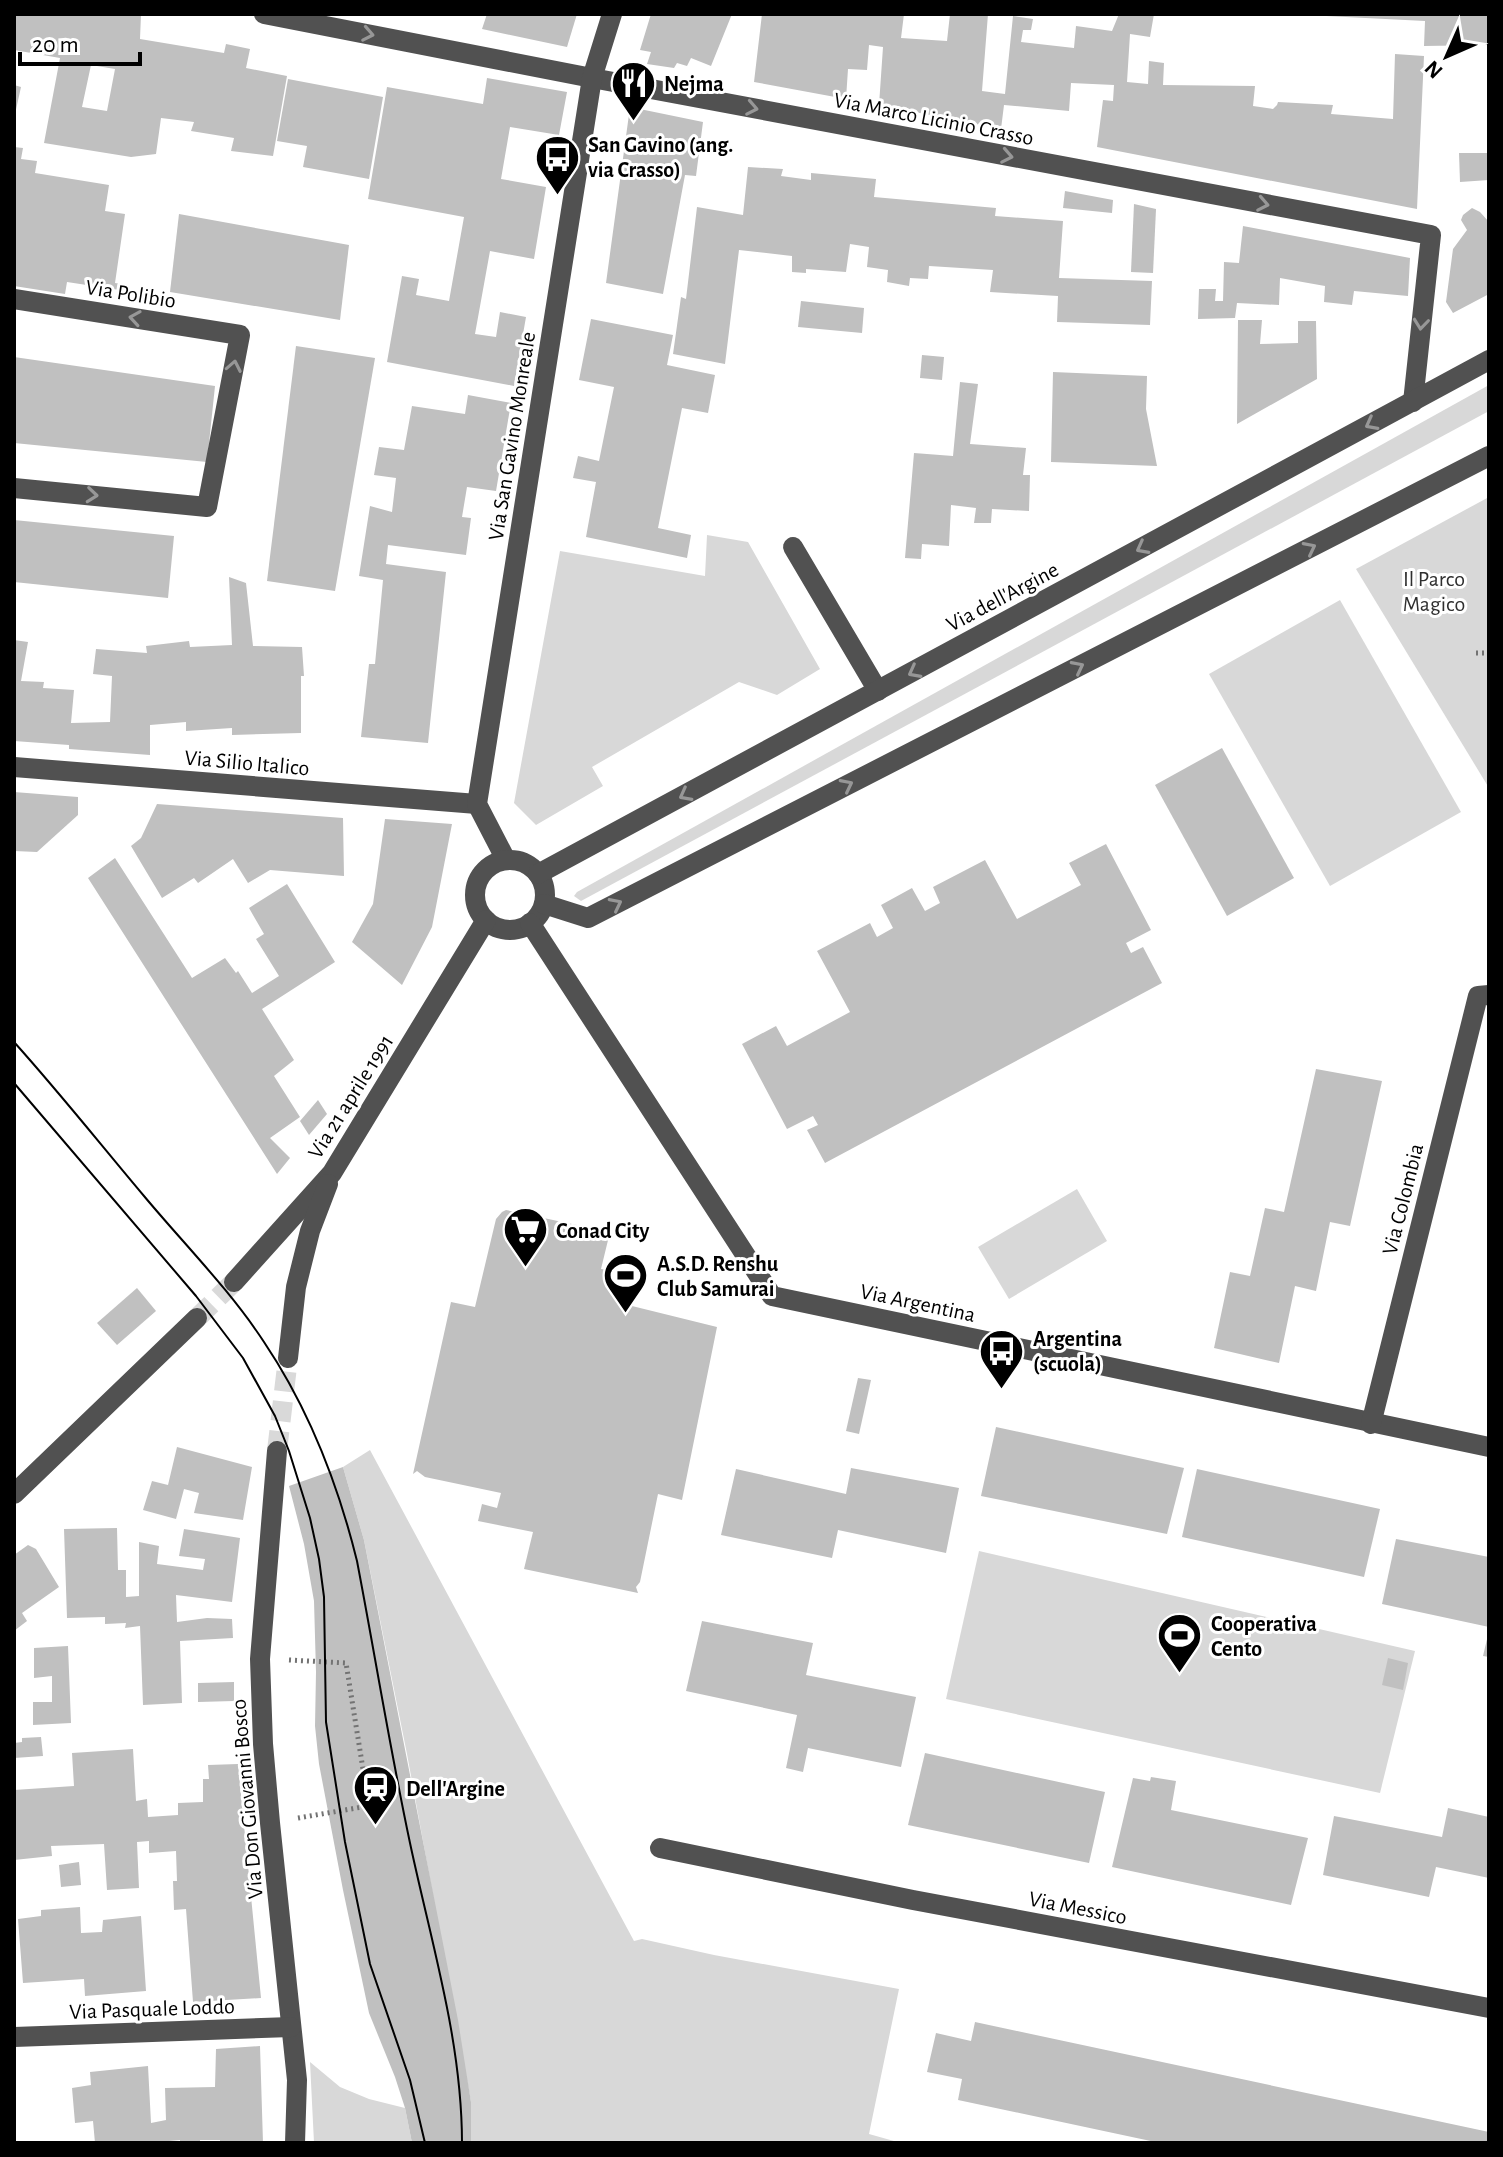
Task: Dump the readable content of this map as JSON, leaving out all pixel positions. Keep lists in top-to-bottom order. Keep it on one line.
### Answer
{"streets":{"street":["Via Marco Licinio Crasso","Via Polibio","Via San Gavino Monreale","Via dell'Argine","Via Silio Italico","Via 21 aprile 1991","Via Colombia","Via Argentina","Via Don Giovanni Bosco","Via Messico","Via Pasquale Loddo"]},"crossings":[["Via Marco Licinio Crasso","Via San Gavino Monreale"],["Via Marco Licinio Crasso","Via dell'Argine"],["Via San Gavino Monreale","Via Silio Italico"],["Via dell'Argine","Via 21 aprile 1991"],["Via dell'Argine","Via Argentina"],["Via 21 aprile 1991","Via Argentina"],["Via Colombia","Via Argentina"],["Via Don Giovanni Bosco","Via Pasquale Loddo"]],"one_way":["Via Marco Licinio Crasso"],"parks":["Il Parco Magico"],"places":{"restaurant":["Nejma"],"bus stop":["San Gavino (ang. via Crasso)","Argentina (scuola)"],"supermarket":["Conad City"],"sports":["A.S.D. Renshu Club Samurai","Cooperativa Cento"],"station":["Dell'Argine"]},"scale_bar":"20 m","north":"bottom left"}
